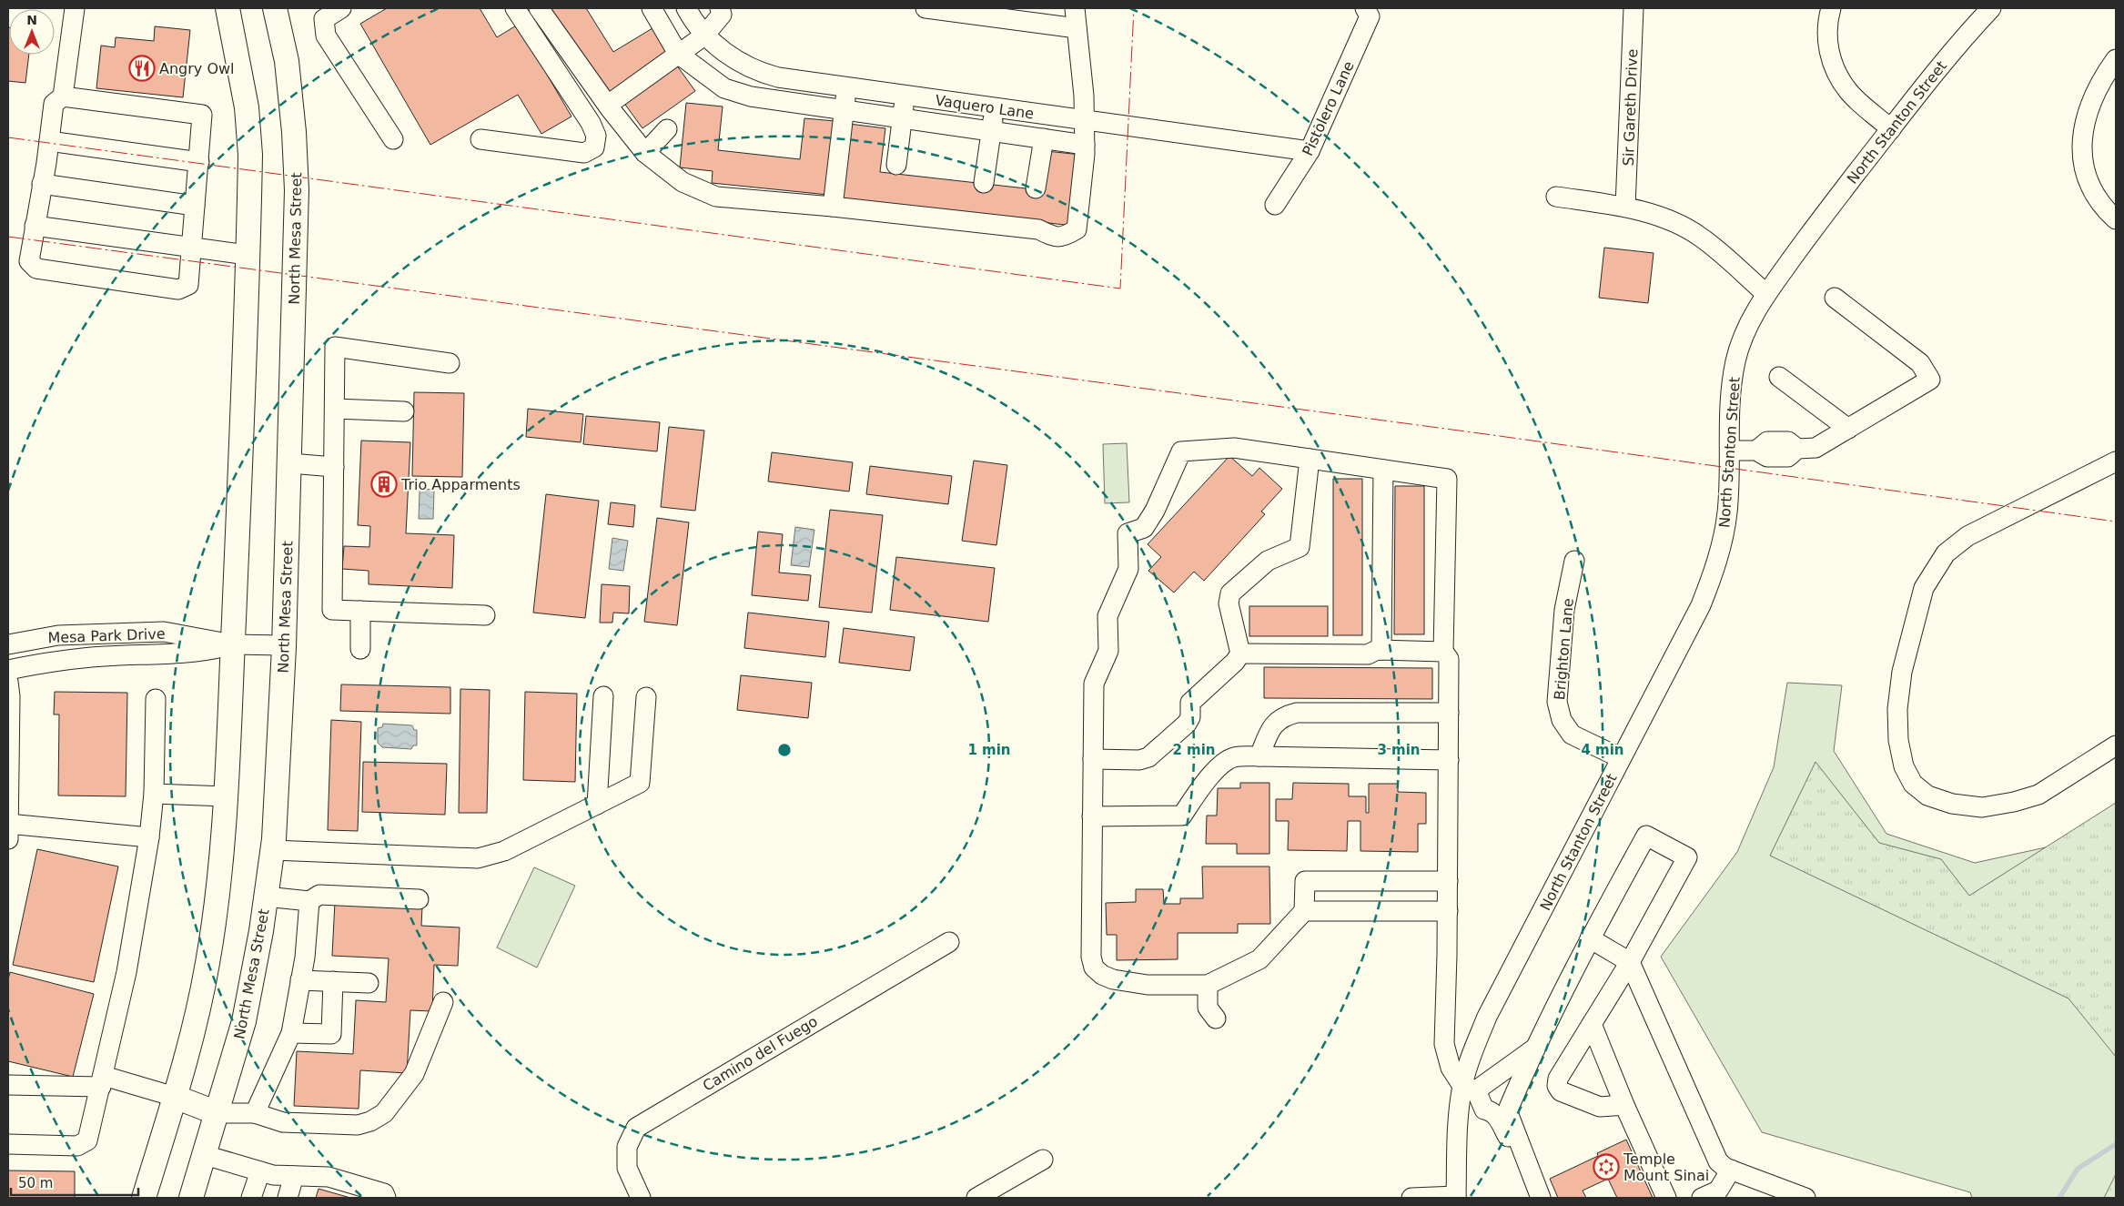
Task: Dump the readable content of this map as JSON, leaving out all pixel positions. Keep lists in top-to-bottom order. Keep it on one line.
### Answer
{"streets":{"main road":["North Mesa Street"],"street":["Vaquero Lane","Sir Gareth Drive","Pistolero Lane","North Stanton Street","Mesa Park Drive","Brighton Lane","Camino del Fuego"]},"crossings":[["Vaquero Lane","Pistolero Lane"],["North Stanton Street","Brighton Lane"],["North Mesa Street","Mesa Park Drive"]],"places":{"restaurant":["Angry Owl"],"building":["Trio Apparments"],"synagogue":["Temple Mount Sinai"]},"scale_bar":"50 m","north":"top","rings":["1 min","2 min","3 min","4 min"]}
